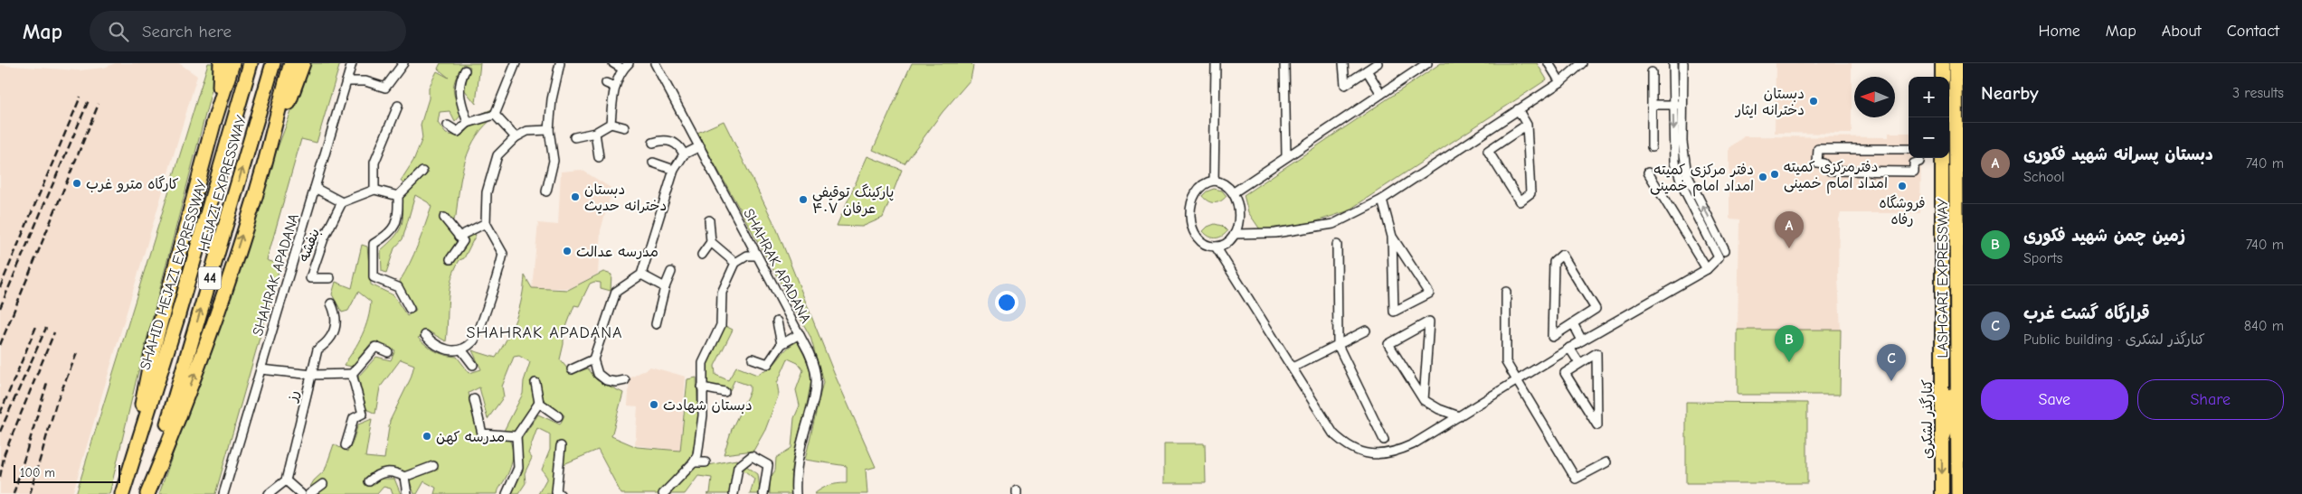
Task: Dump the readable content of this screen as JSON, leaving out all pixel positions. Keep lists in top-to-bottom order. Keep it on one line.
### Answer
{"streets":{"highway":["HEJAZI EXPRESSWAY","SHAHID HEJAZI EXPRESSWAY","44","LASHGARI EXPRESSWAY"],"main road":["کنارگذر لشکری"],"street":["بنفشه","SHAHRAK APADANA","رز"]},"districts":["SHAHRAK APADANA"],"places":["دبستان دخترانه ایثار","دفترمرکزی کمیته امداد امام خمینی","دفتر مرکزی کمیته امداد امام خمینی","کارگاه مترو غرب","فروشگاه رفاه","دبستان دخترانه حدیث","پارکینگ توقیفی عرفان ۴۰۷","مدرسه عدالت","دبستان شهادت","مدرسه کهن"],"scale_bar":"100 m","north":"left","page":{"header":"Map","search":"Search here","nav":["Home","Map","About","Contact"],"heading":["Nearby","3 results"],"map_buttons":["+","−"],"list":[{"mark":"A","name":"دبستان پسرانه شهید فکوری","note":"School","value":"740 m"},{"mark":"B","name":"زمین چمن شهید فکوری","note":"Sports","value":"740 m"},{"mark":"C","name":"قرارگاه گشت غرب","note":"Public building · کنارگذر لشکری","value":"840 m"}],"pins":["A","B","C"],"buttons":["Save","Share"],"scale":"100 m"}}
